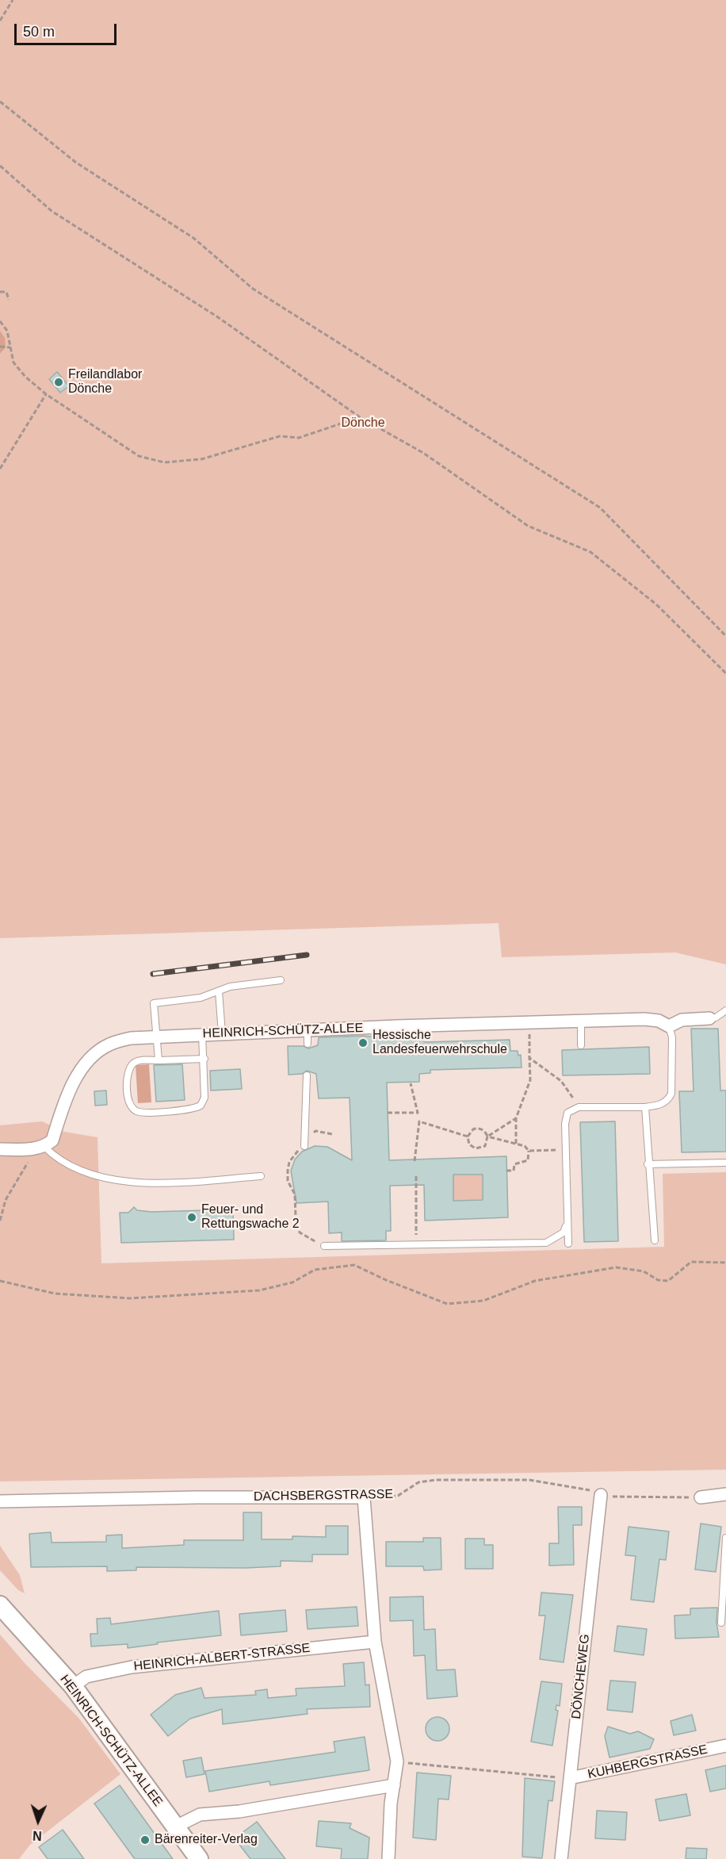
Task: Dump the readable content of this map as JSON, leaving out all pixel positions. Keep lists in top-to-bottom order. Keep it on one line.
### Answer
{"streets":{"main road":["HEINRICH-SCHÜTZ-ALLEE"],"street":["DACHSBERGSTRASSE","HEINRICH-ALBERT-STRASSE","DÖNCHEWEG","KUHBERGSTRASSE"]},"crossings":[["HEINRICH-SCHÜTZ-ALLEE","HEINRICH-ALBERT-STRASSE"],["DACHSBERGSTRASSE","DÖNCHEWEG"],["DÖNCHEWEG","KUHBERGSTRASSE"]],"parks":["Dönche"],"places":["Freilandlabor Dönche","Hessische Landesfeuerwehrschule","Feuer- und Rettungswache 2","Bärenreiter-Verlag"],"scale_bar":"50 m","north":"bottom"}
